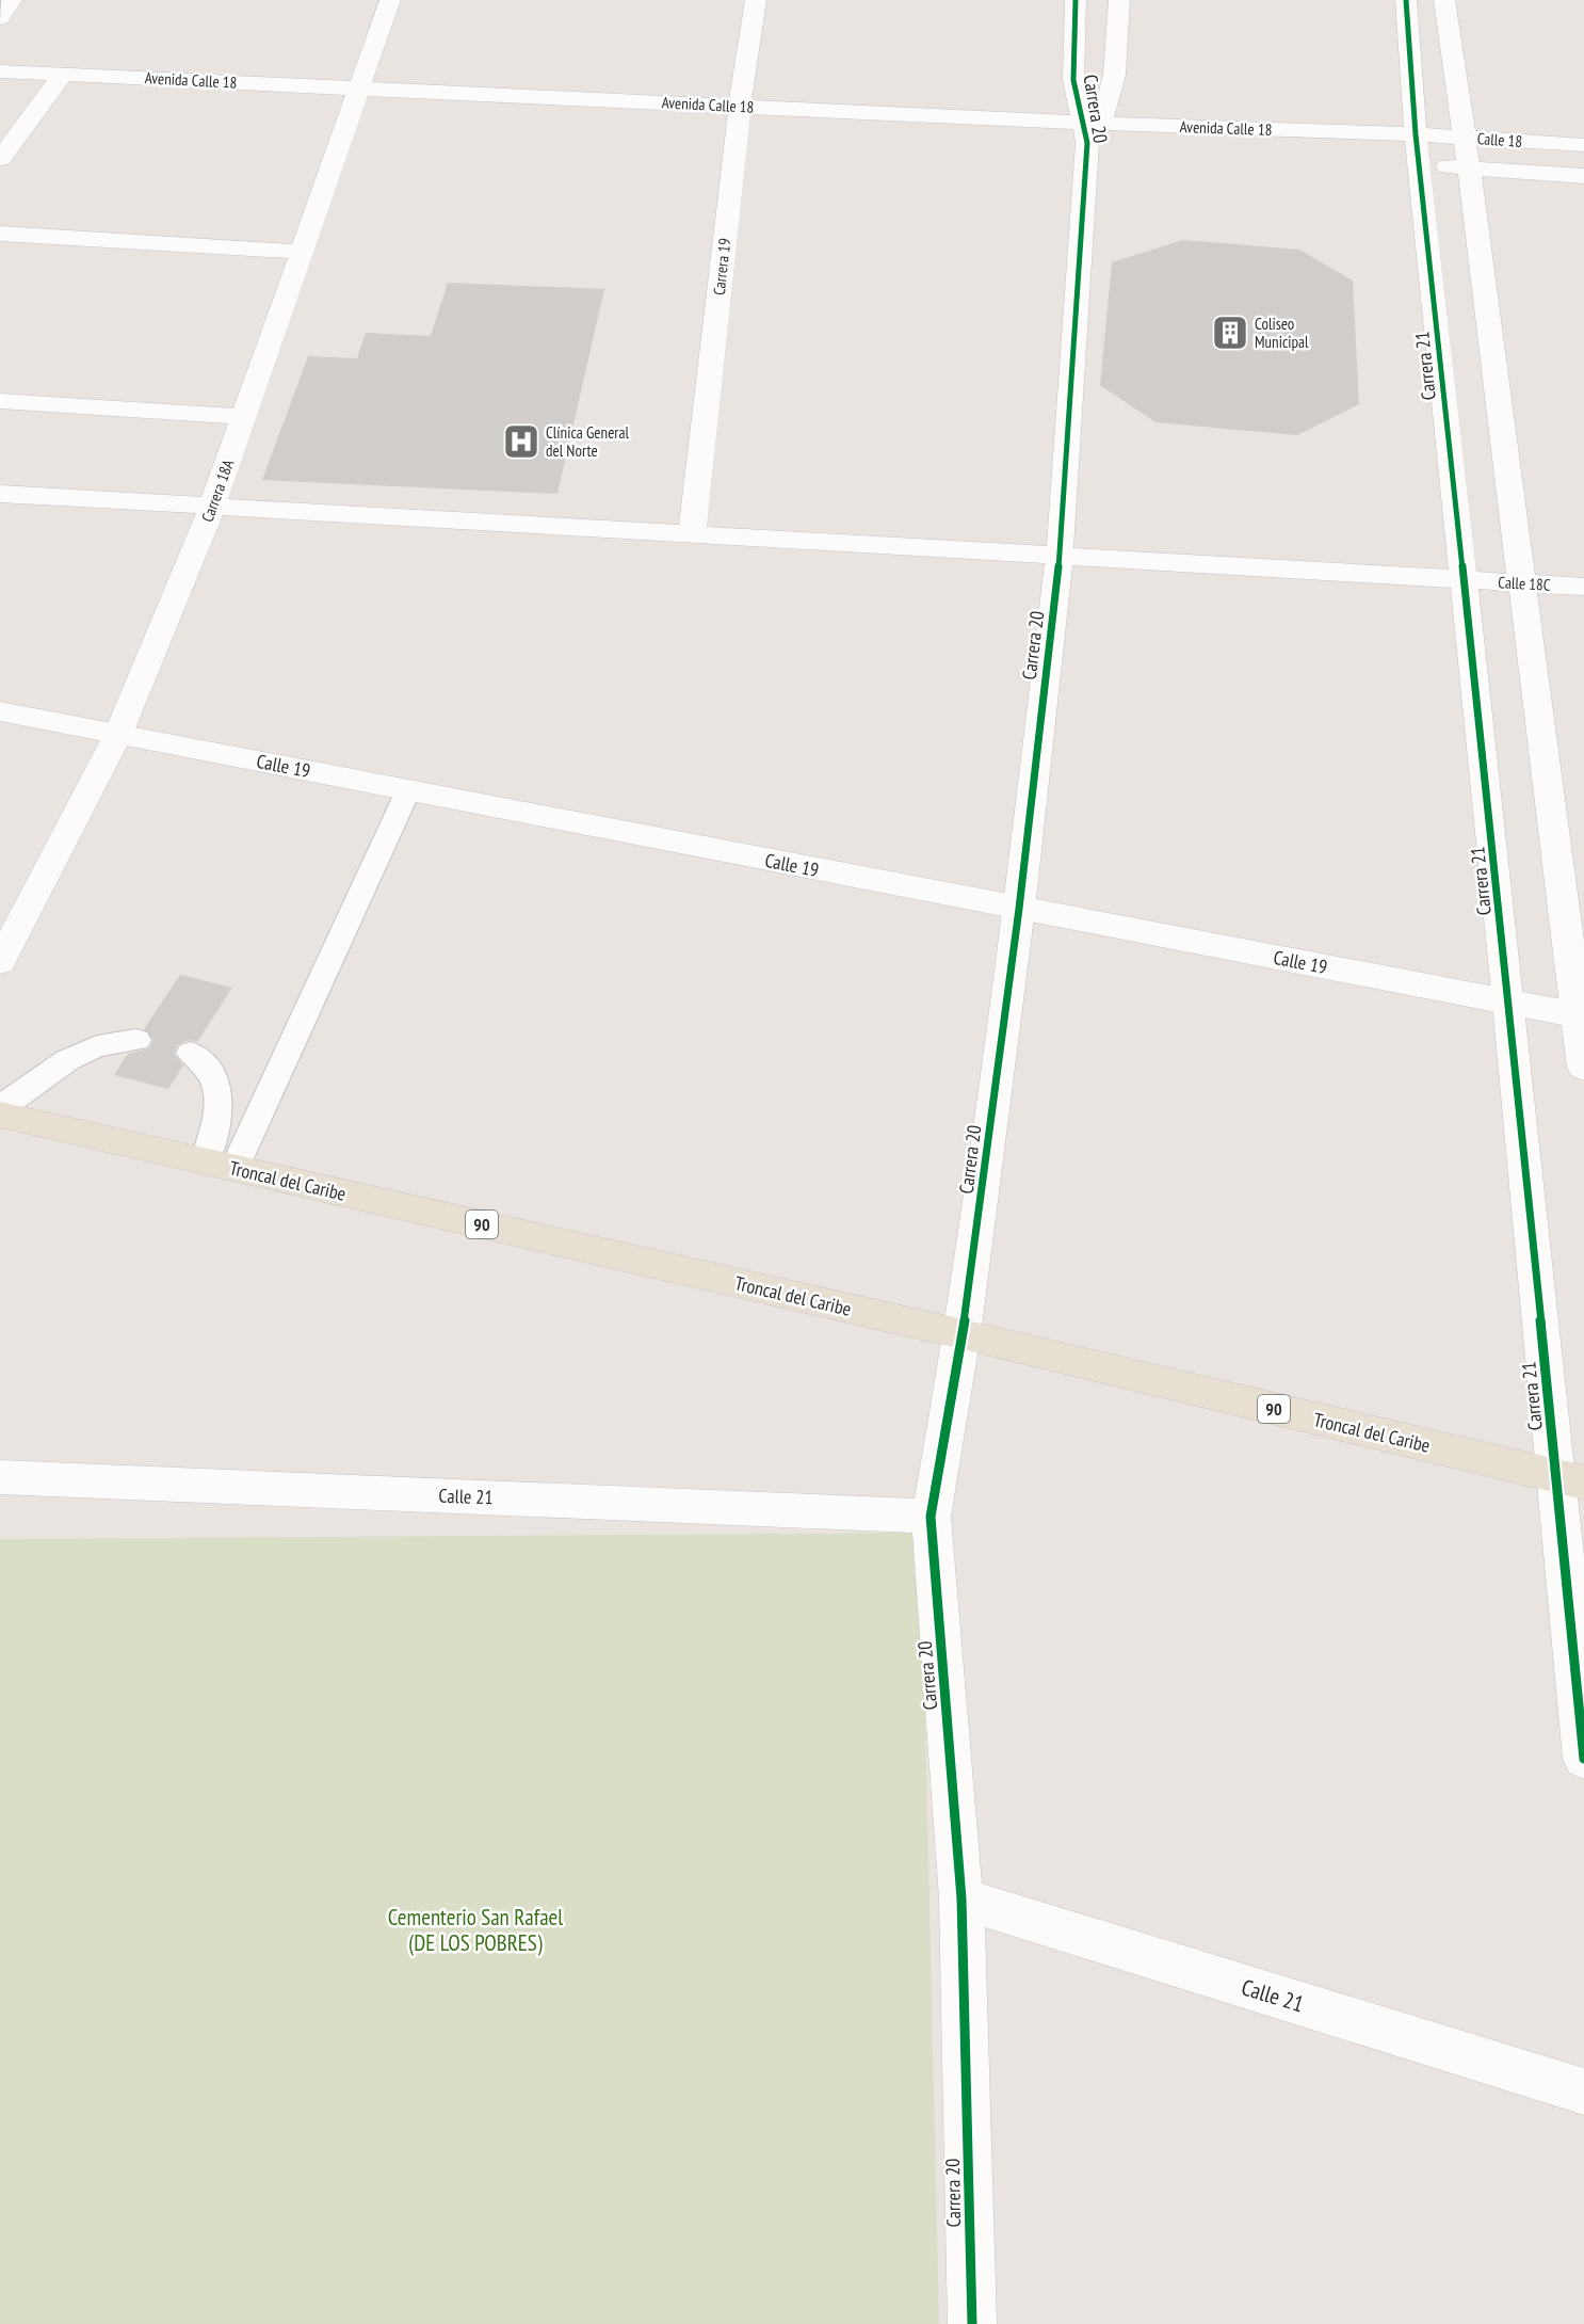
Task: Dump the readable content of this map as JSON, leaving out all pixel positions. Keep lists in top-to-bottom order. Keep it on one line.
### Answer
{"streets":{"main road":["Troncal del Caribe","90"],"street":["Avenida Calle 18","Carrera 20","Calle 18","Carrera 19","Carrera 21","Carrera 18A","Calle 18C","Calle 19","Calle 21"]},"crossings":[["Avenida Calle 18","Carrera 20"],["Avenida Calle 18","Calle 18"],["Avenida Calle 18","Carrera 19"],["Avenida Calle 18","Carrera 21"],["Avenida Calle 18","Carrera 18A"],["Carrera 20","Calle 18C"],["Carrera 20","Calle 19"],["Carrera 20","Troncal del Caribe"],["Carrera 20","Calle 21"],["Calle 18","Carrera 21"],["Carrera 19","Calle 18C"],["Carrera 21","Calle 18C"],["Carrera 21","Calle 19"],["Carrera 21","Troncal del Caribe"],["Carrera 18A","Calle 18C"],["Carrera 18A","Calle 19"]],"parks":["Cementerio San Rafael (DE LOS POBRES)"],"places":{"building":["Coliseo Municipal"],"hospital":["Clínica General del Norte"]}}
